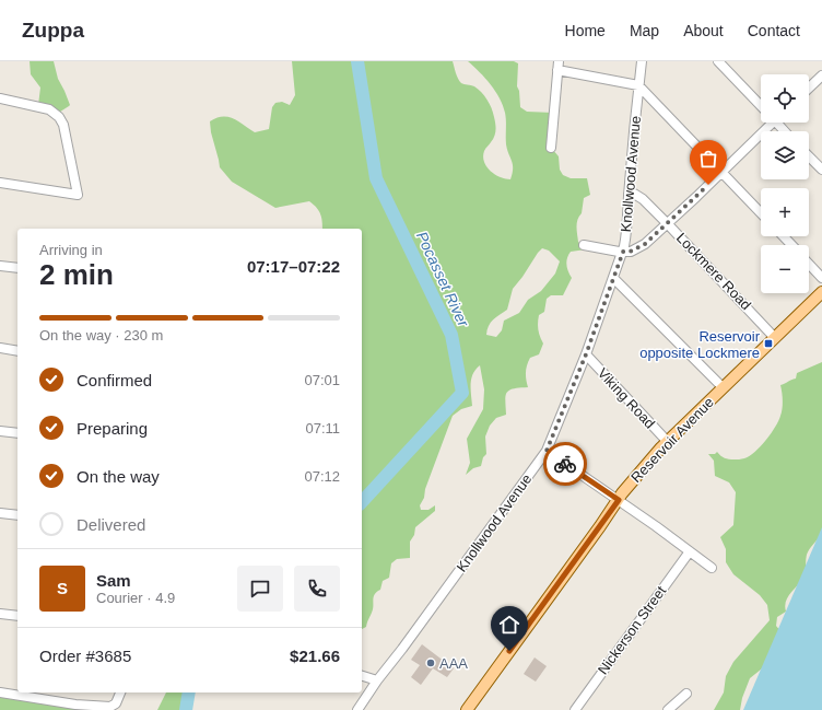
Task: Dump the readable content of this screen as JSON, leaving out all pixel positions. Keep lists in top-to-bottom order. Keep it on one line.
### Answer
{"streets":{"main road":["Reservoir Avenue"],"street":["Knollwood Avenue","Lockmere Road","Viking Road","Nickerson Street"]},"crossings":[["Knollwood Avenue","Lockmere Road"],["Knollwood Avenue","Viking Road"],["Lockmere Road","Reservoir Avenue"],["Viking Road","Reservoir Avenue"]],"water":["Pocasset River"],"places":{"transit":["Reservoir opposite Lockmere"],"other":["AAA"]},"page":{"header":"Zuppa","nav":["Home","Map","About","Contact"],"map_buttons":["+","−"],"heading":["2 min","Arriving in","07:17–07:22"],"panel":["Sam","Courier · 4.9","Order #3685","$21.66"],"bar":"On the way · 230 m","list":[["Confirmed","07:01"],["Preparing","07:11"],["On the way","07:12"],"Delivered"],"round":"S"}}
